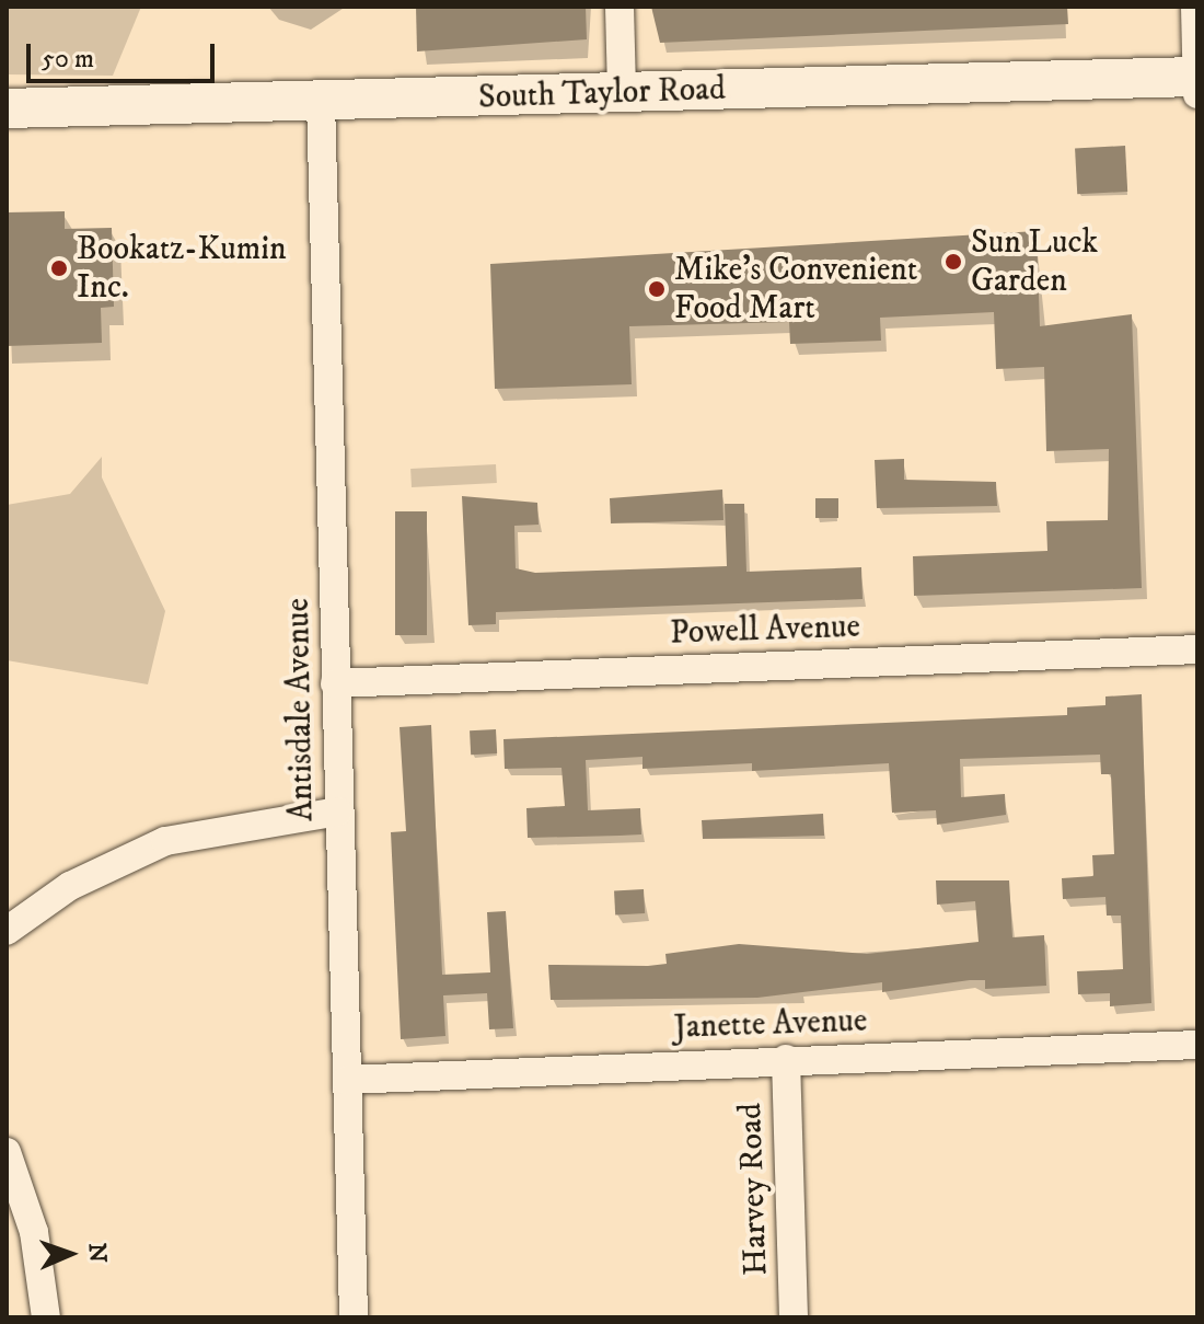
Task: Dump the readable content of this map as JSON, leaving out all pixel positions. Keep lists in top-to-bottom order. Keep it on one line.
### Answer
{"streets":{"main road":["South Taylor Road"],"street":["Powell Avenue","Antisdale Avenue","Janette Avenue","Harvey Road"]},"crossings":[["South Taylor Road","Antisdale Avenue"],["Powell Avenue","Antisdale Avenue"],["Antisdale Avenue","Janette Avenue"],["Janette Avenue","Harvey Road"]],"places":["Sun Luck Garden","Bookatz-Kumin Inc.","Mike's Convenient Food Mart"],"scale_bar":"50 m","north":"right"}
